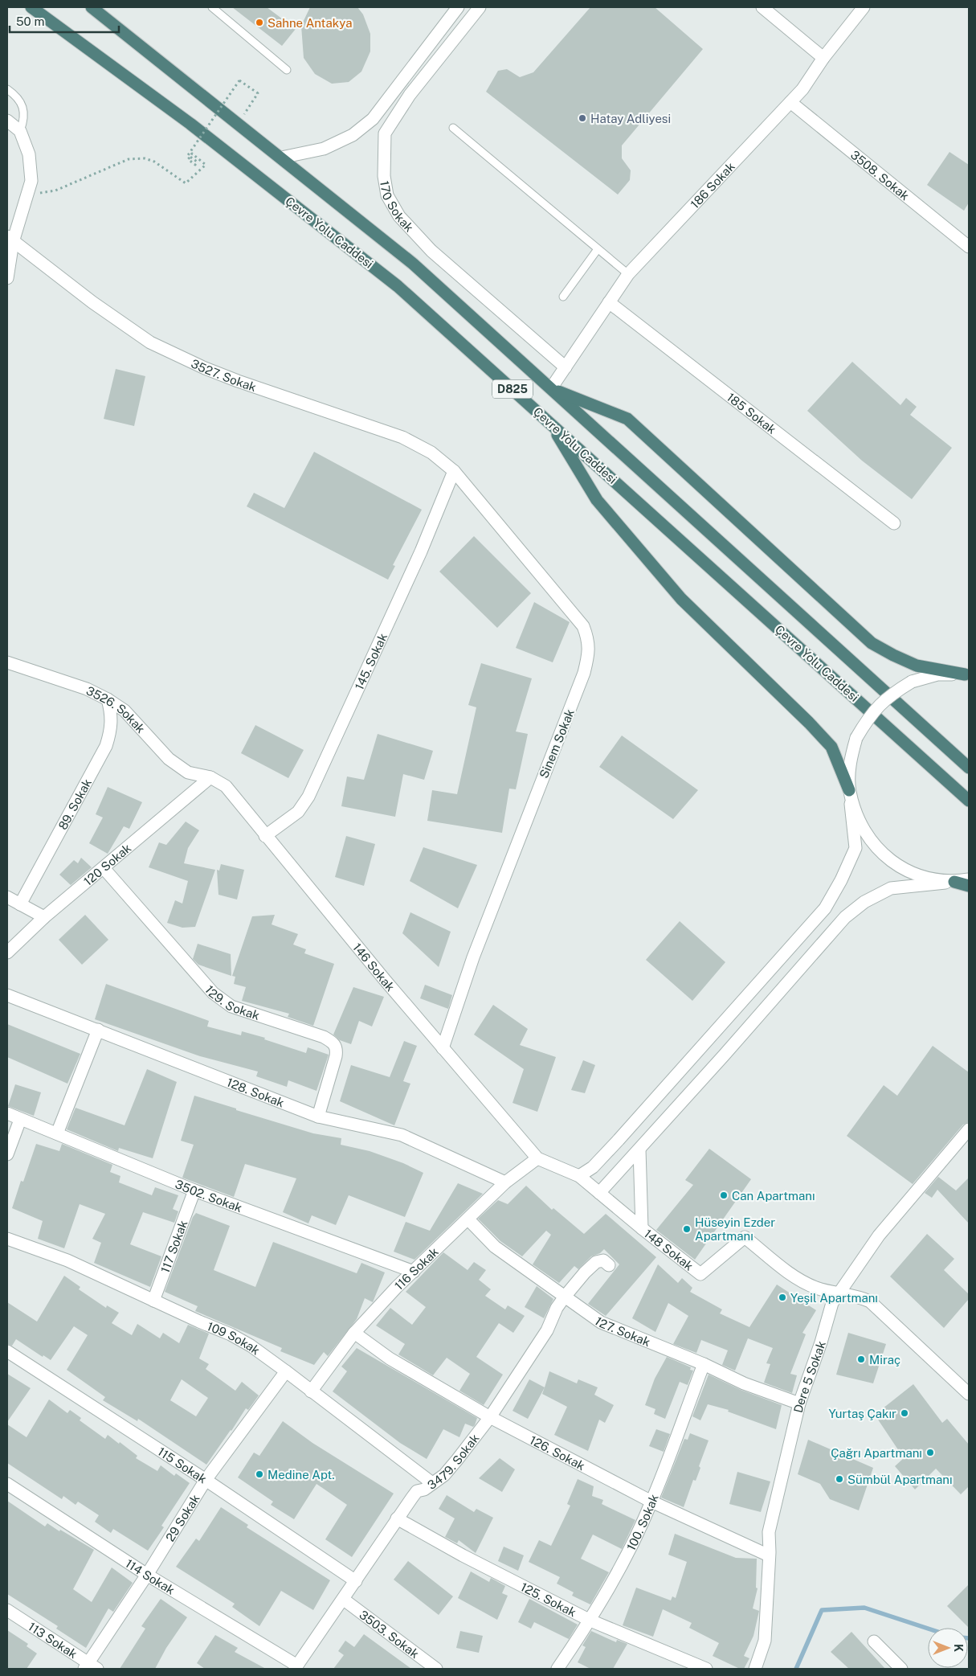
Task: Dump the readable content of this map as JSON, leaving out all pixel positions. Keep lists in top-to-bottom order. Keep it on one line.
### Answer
{"streets":{"highway":["Çevre Yolu Caddesi","D825"],"street":["3508. Sokak","186 Sokak","170 Sokak","3527. Sokak","185 Sokak","145. Sokak","3526. Sokak","Sinem Sokak","89. Sokak","120 Sokak","146 Sokak","129. Sokak","128. Sokak","3502. Sokak","117 Sokak","148 Sokak","116 Sokak","127. Sokak","109 Sokak","Dere 5 Sokak","126. Sokak","3479. Sokak","115 Sokak","29 Sokak","100. Sokak","114 Sokak","125. Sokak","3503. Sokak","113 Sokak"]},"crossings":[["3508. Sokak","186 Sokak"],["186 Sokak","170 Sokak"],["186 Sokak","Çevre Yolu Caddesi"],["186 Sokak","185 Sokak"],["3527. Sokak","145. Sokak"],["3527. Sokak","Sinem Sokak"],["145. Sokak","Sinem Sokak"],["145. Sokak","146 Sokak"],["3526. Sokak","89. Sokak"],["3526. Sokak","120 Sokak"],["3526. Sokak","146 Sokak"],["Sinem Sokak","146 Sokak"],["120 Sokak","146 Sokak"],["120 Sokak","129. Sokak"],["146 Sokak","148 Sokak"],["146 Sokak","116 Sokak"],["129. Sokak","128. Sokak"],["128. Sokak","116 Sokak"],["3502. Sokak","117 Sokak"],["3502. Sokak","116 Sokak"],["117 Sokak","109 Sokak"],["148 Sokak","116 Sokak"],["148 Sokak","Dere 5 Sokak"],["116 Sokak","127. Sokak"],["116 Sokak","109 Sokak"],["116 Sokak","126. Sokak"],["127. Sokak","Dere 5 Sokak"],["127. Sokak","3479. Sokak"],["127. Sokak","100. Sokak"],["109 Sokak","3479. Sokak"],["109 Sokak","29 Sokak"],["Dere 5 Sokak","126. Sokak"],["126. Sokak","3479. Sokak"],["126. Sokak","100. Sokak"],["3479. Sokak","115 Sokak"],["3479. Sokak","114 Sokak"],["3479. Sokak","125. Sokak"],["3479. Sokak","3503. Sokak"],["115 Sokak","29 Sokak"],["29 Sokak","114 Sokak"],["29 Sokak","113 Sokak"],["100. Sokak","125. Sokak"]],"places":["Sahne Antakya","Hatay Adliyesi","Can Apartmanı","Hüseyin Ezder Apartmanı","Yeşil Apartmanı","Miraç","Yurtaş Çakır","Çağrı Apartmanı","Medine Apt.","Sümbül Apartmanı"],"scale_bar":"50 m","north":"right"}
